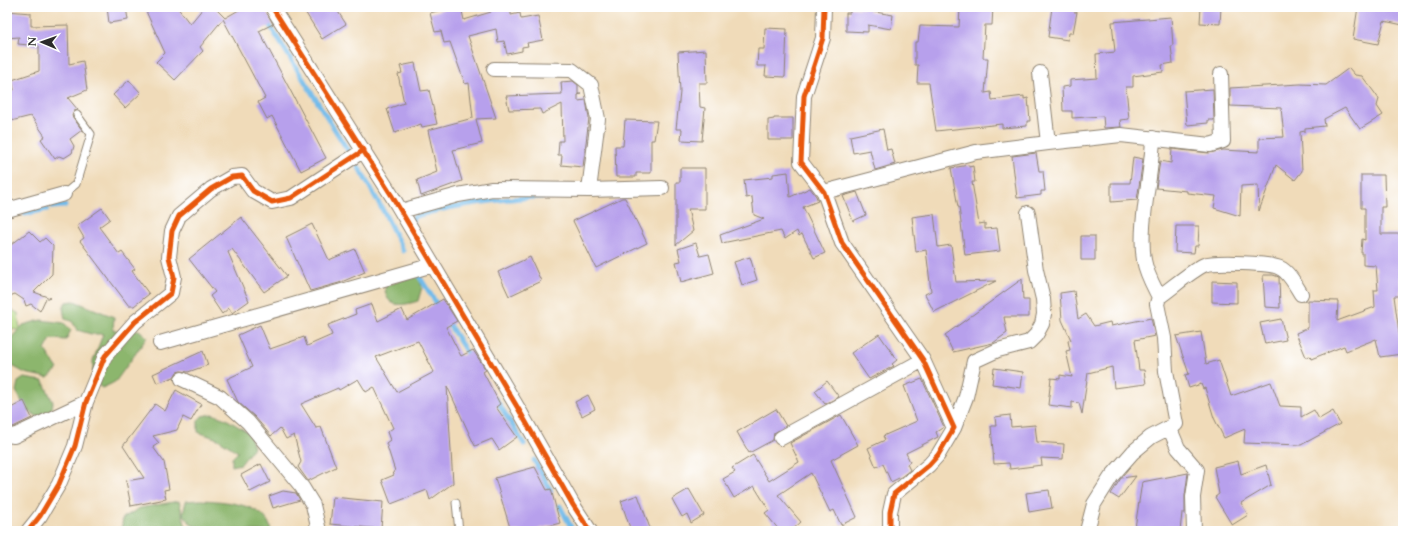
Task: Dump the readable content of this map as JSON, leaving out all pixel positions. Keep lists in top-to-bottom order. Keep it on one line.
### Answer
{"north":"left"}
